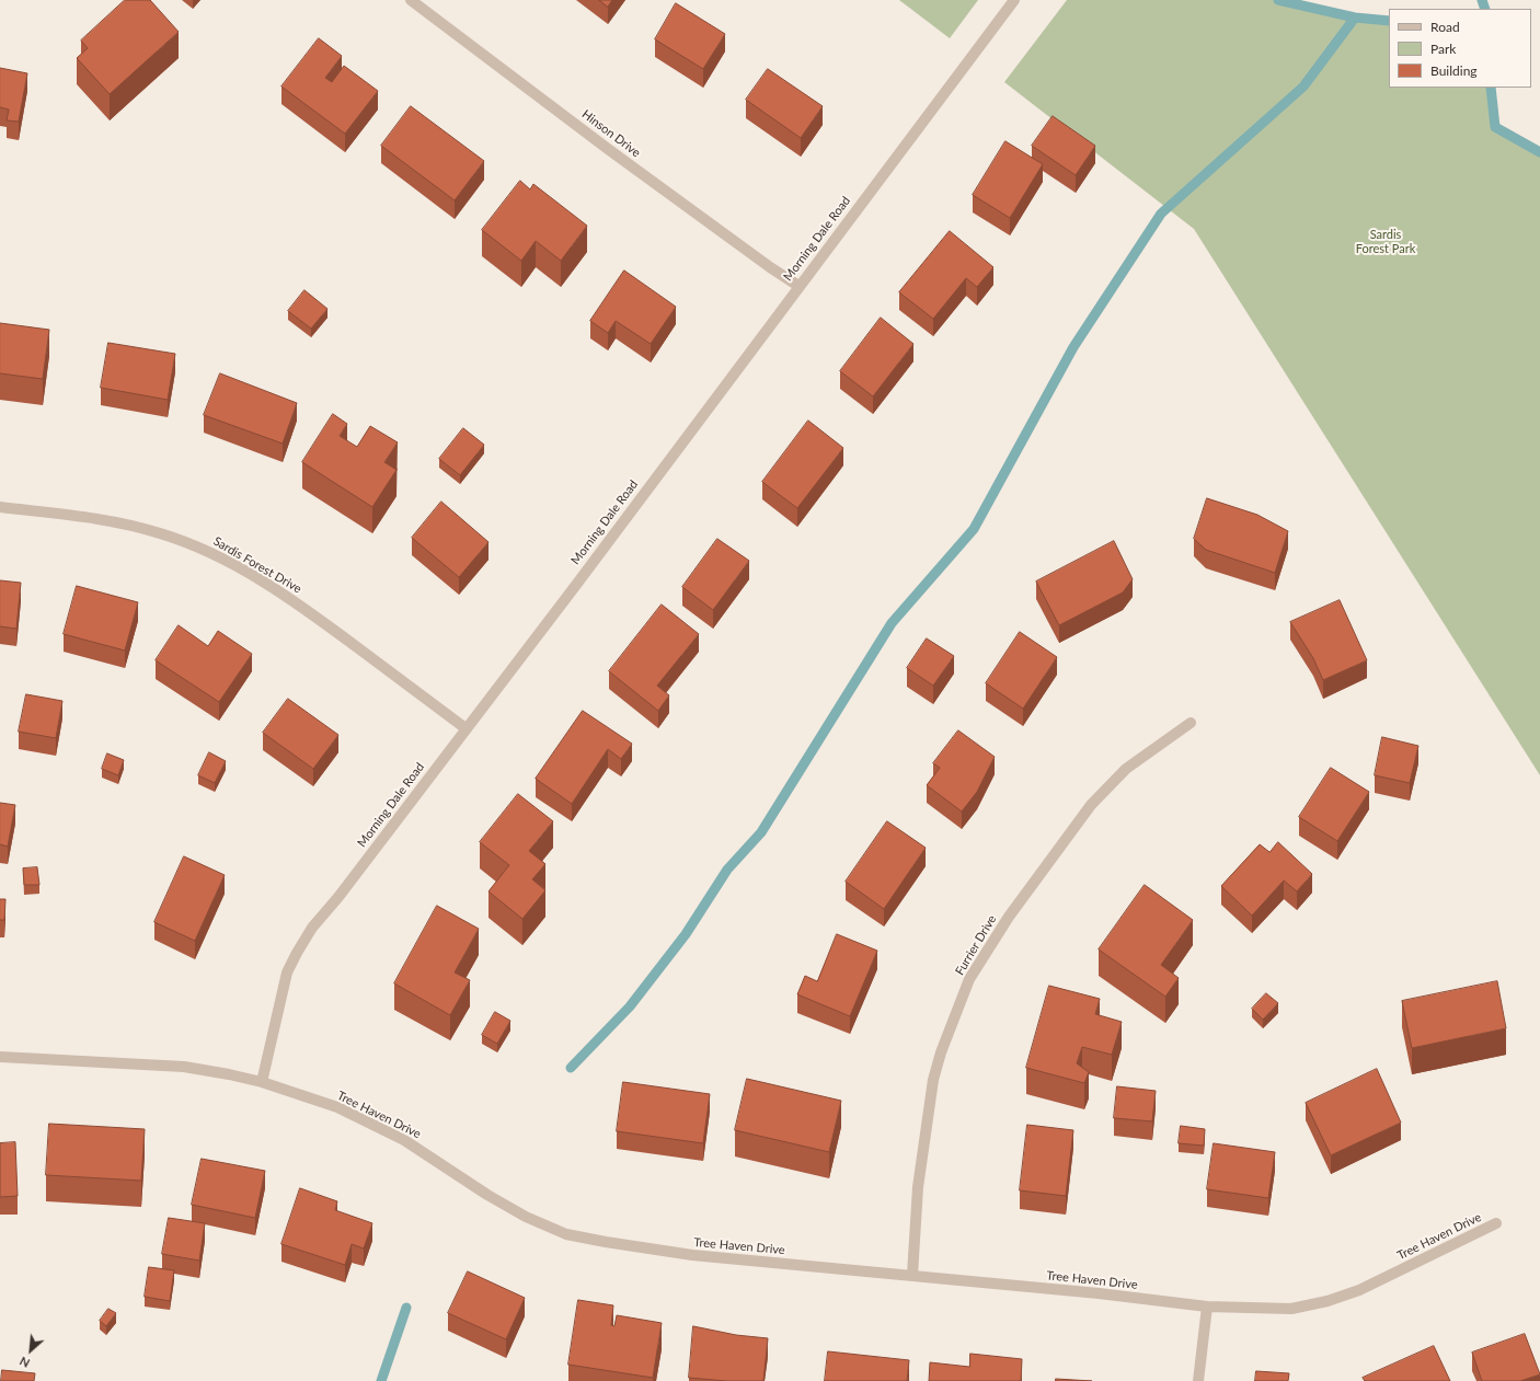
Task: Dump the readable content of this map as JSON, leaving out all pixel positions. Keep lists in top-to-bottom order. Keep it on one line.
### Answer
{"streets":{"street":["Hinson Drive","Morning Dale Road","Sardis Forest Drive","Furrier Drive","Tree Haven Drive"]},"crossings":[["Hinson Drive","Morning Dale Road"],["Morning Dale Road","Sardis Forest Drive"],["Morning Dale Road","Tree Haven Drive"],["Furrier Drive","Tree Haven Drive"]],"parks":["Sardis Forest Park"],"legend":["Road","Park","Building"],"north":"bottom left"}
